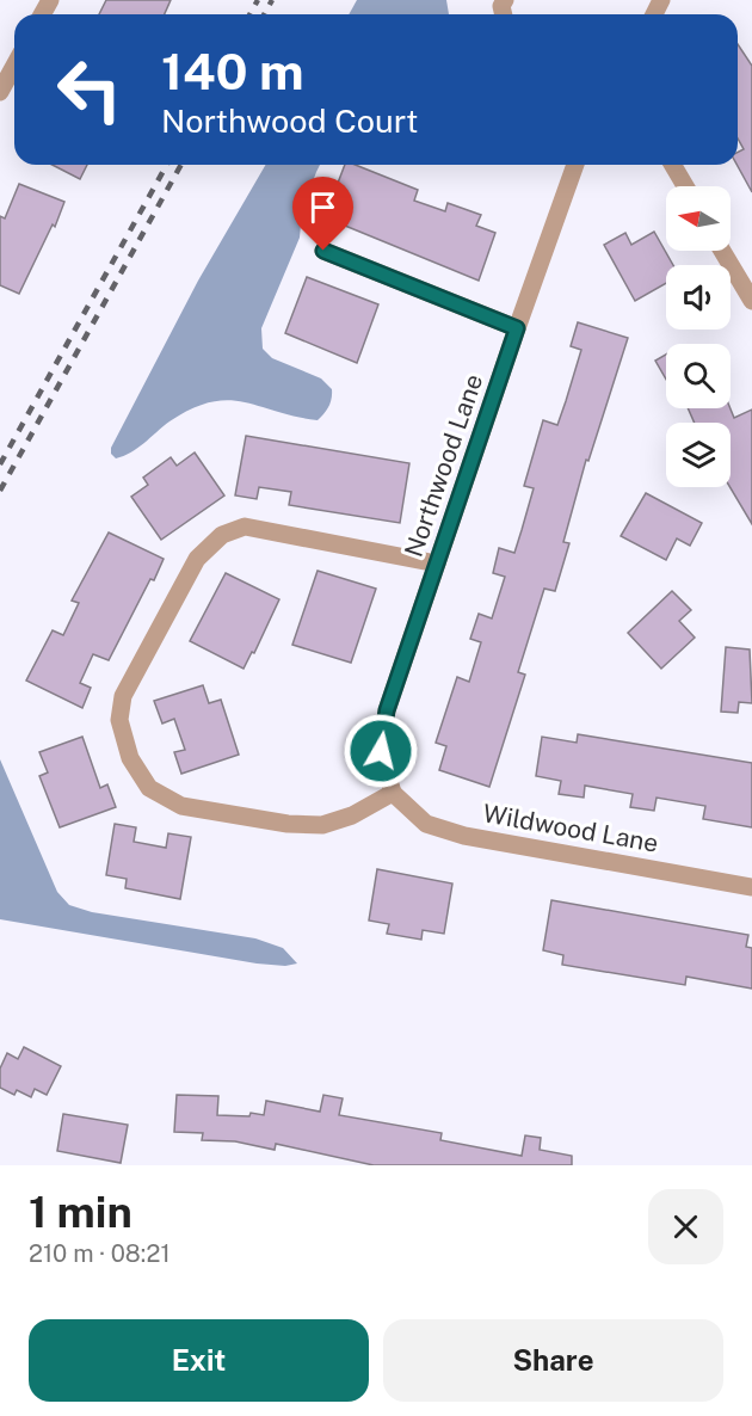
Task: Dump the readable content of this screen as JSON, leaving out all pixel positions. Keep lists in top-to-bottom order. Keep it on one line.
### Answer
{"streets":{"street":["Northwood Lane","Wildwood Lane"]},"crossings":[["Northwood Lane","Wildwood Lane"]],"north":"left","page":{"turn":["140 m","Northwood Court"],"heading":["1 min","210 m · 08:21"],"buttons":["Exit","Share"]}}
